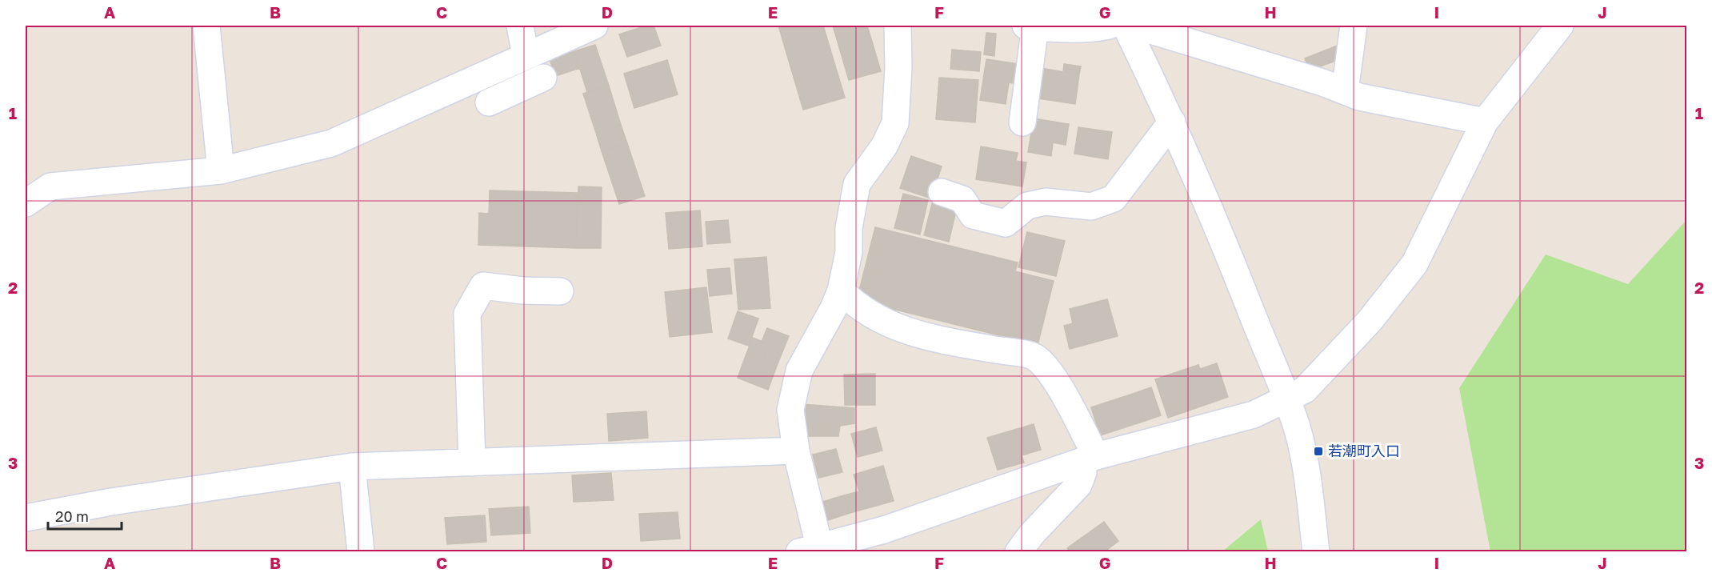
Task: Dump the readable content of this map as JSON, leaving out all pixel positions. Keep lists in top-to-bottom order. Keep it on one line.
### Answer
{"places":{"transit":["若潮町入口"]},"scale_bar":"20 m","grid":{"columns":["A","B","C","D","E","F","G","H","I","J"],"rows":["1","2","3"]}}
